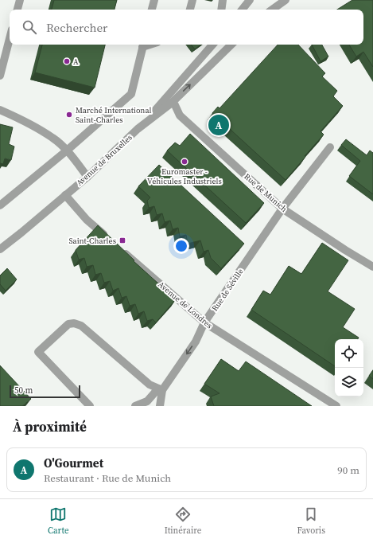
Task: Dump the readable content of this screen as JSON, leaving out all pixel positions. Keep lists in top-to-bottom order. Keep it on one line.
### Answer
{"streets":{"street":["Avenue de Bruxelles","Rue de Munich","Rue de Séville","Avenue de Londres"]},"crossings":[["Avenue de Bruxelles","Rue de Munich"],["Rue de Munich","Rue de Séville"],["Rue de Séville","Avenue de Londres"]],"places":{"other":["A","Marché International Saint-Charles","Euromaster - Véhicules Industriels"],"transit":["Saint-Charles"]},"scale_bar":"50 m","page":{"search":"Rechercher","pins":"A","scale":"50 m","heading":"À proximité","list":[{"mark":"A","name":"O'Gourmet","note":"Restaurant · Rue de Munich","value":"90 m"}],"nav":["Carte","Itinéraire","Favoris"]}}
